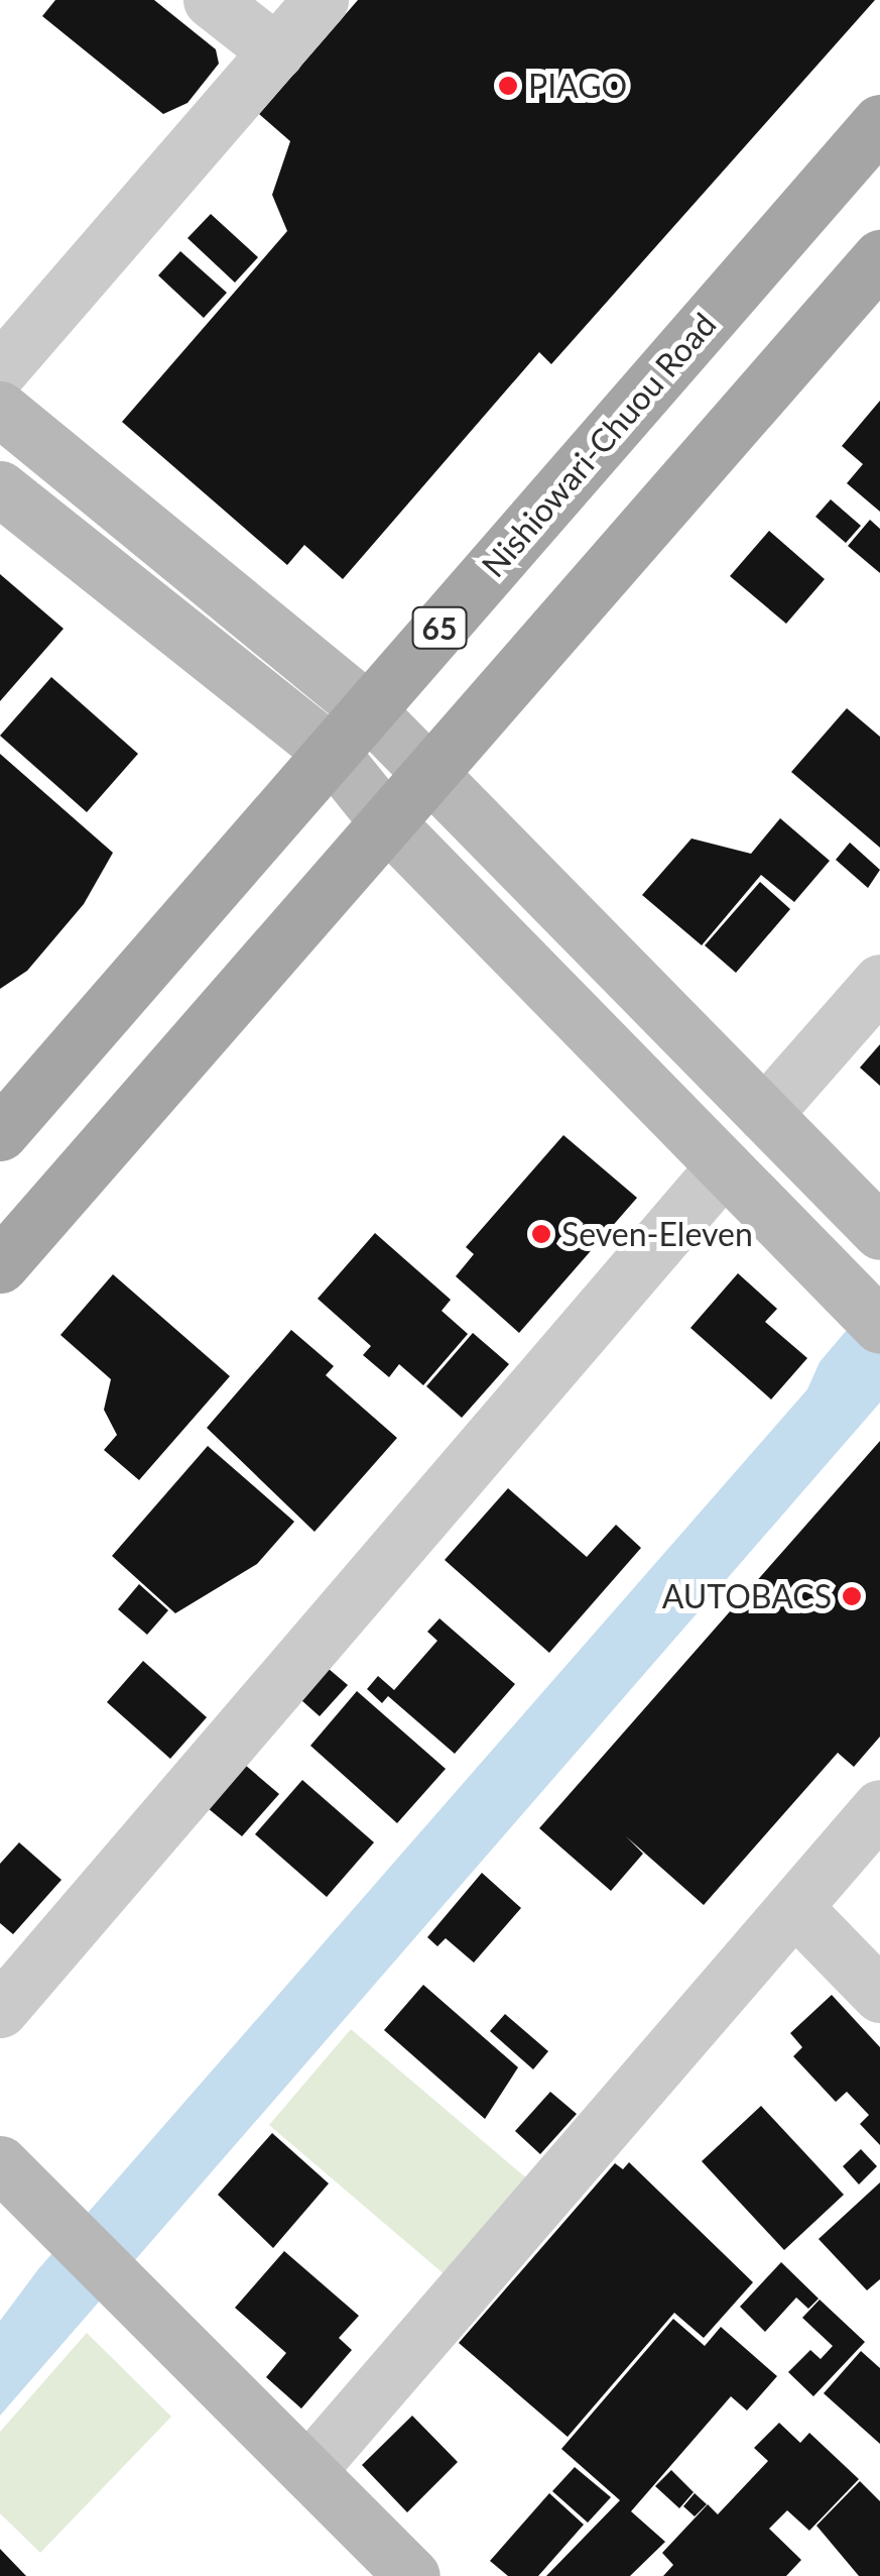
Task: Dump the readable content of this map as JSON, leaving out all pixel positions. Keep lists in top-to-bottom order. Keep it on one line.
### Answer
{"streets":{"main road":["Nishiowari-Chuou Road","65"]},"places":["PIAGO","Seven-Eleven","AUTOBACS"]}
